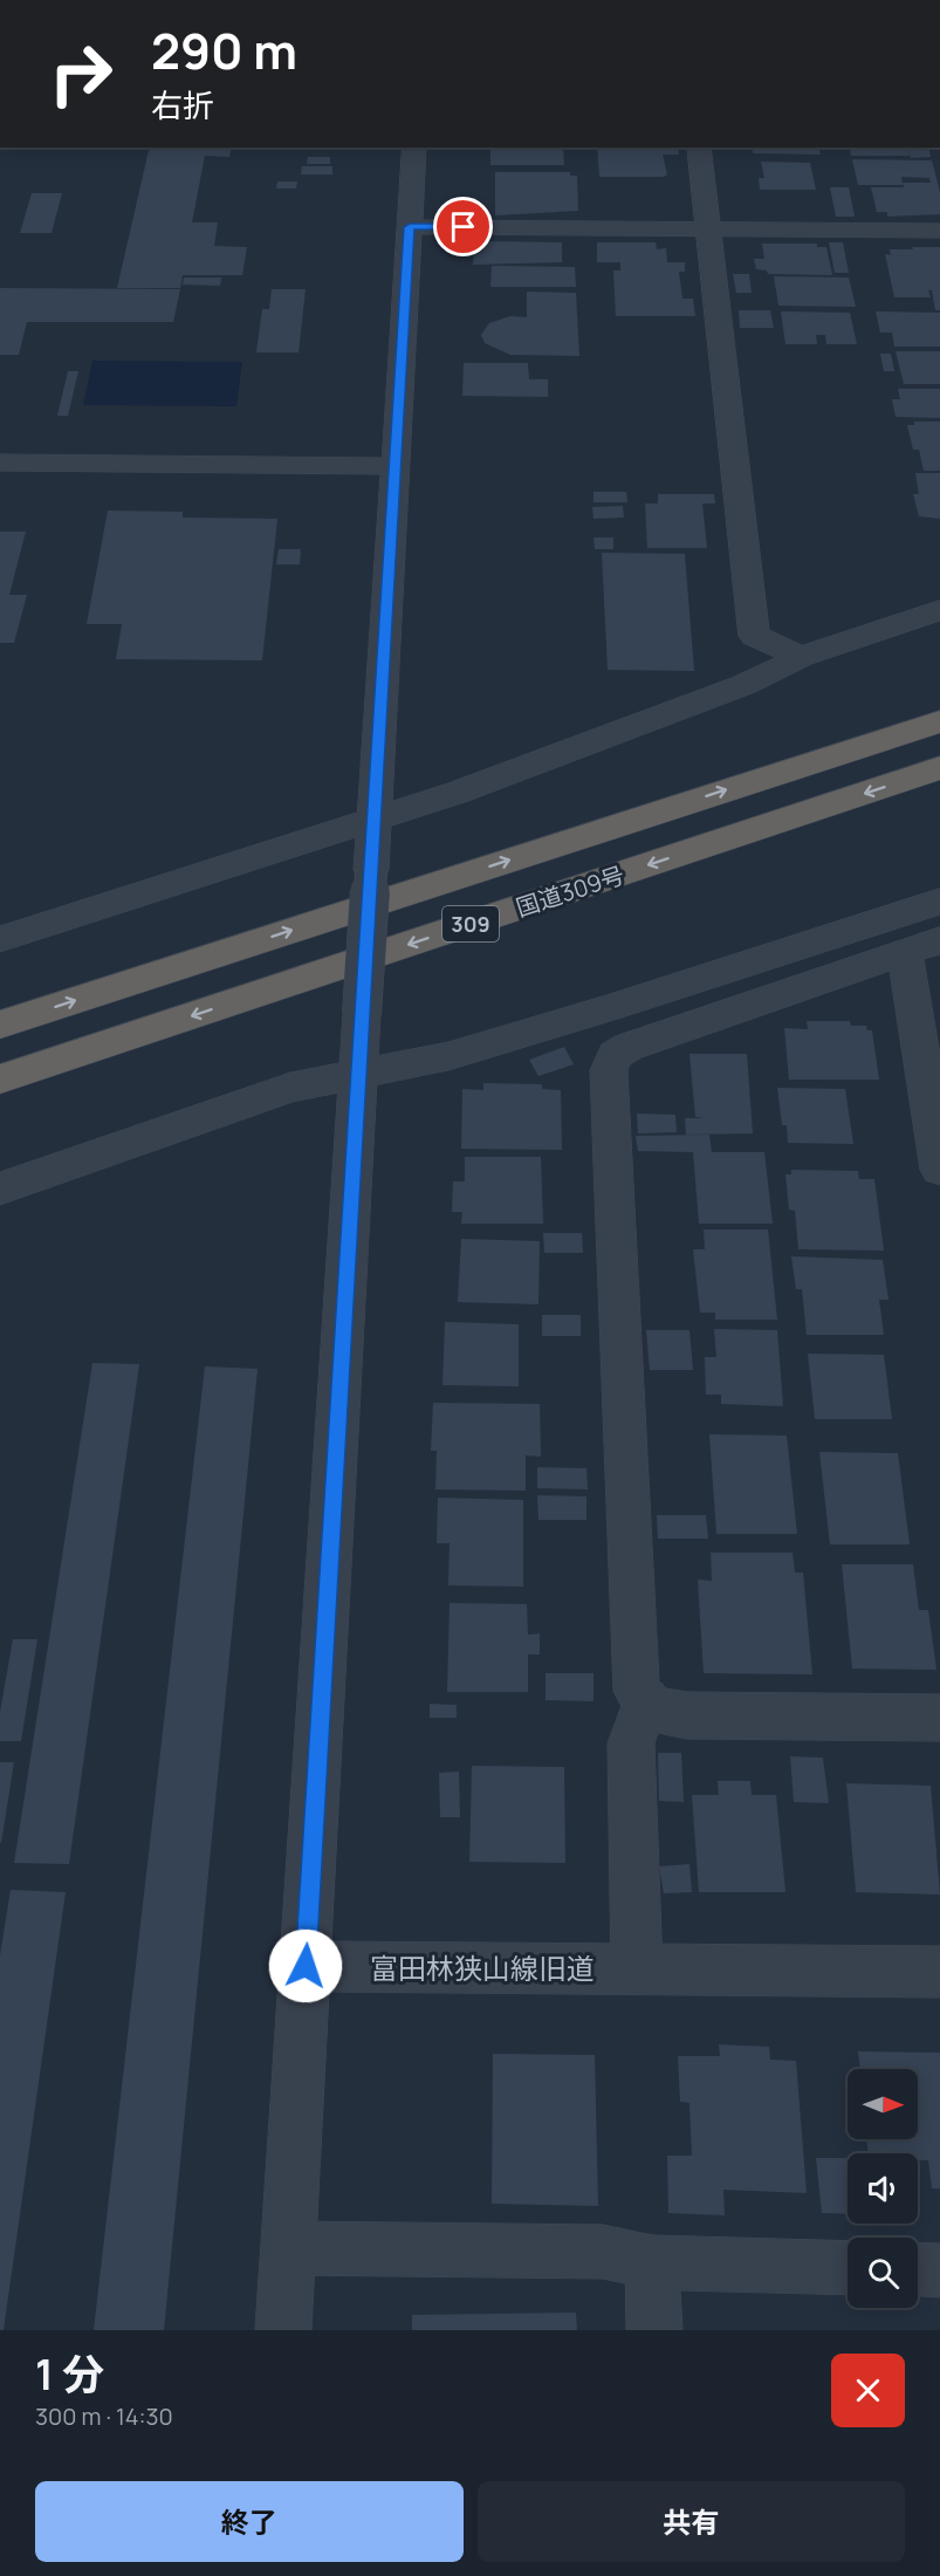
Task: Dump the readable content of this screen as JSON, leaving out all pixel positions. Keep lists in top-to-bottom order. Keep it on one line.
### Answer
{"streets":{"highway":["国道309号","309"],"street":["富田林狭山線旧道"]},"north":"right","page":{"turn":["290 m","右折"],"heading":["1 分","300 m · 14:30"],"buttons":["終了","共有"]}}
